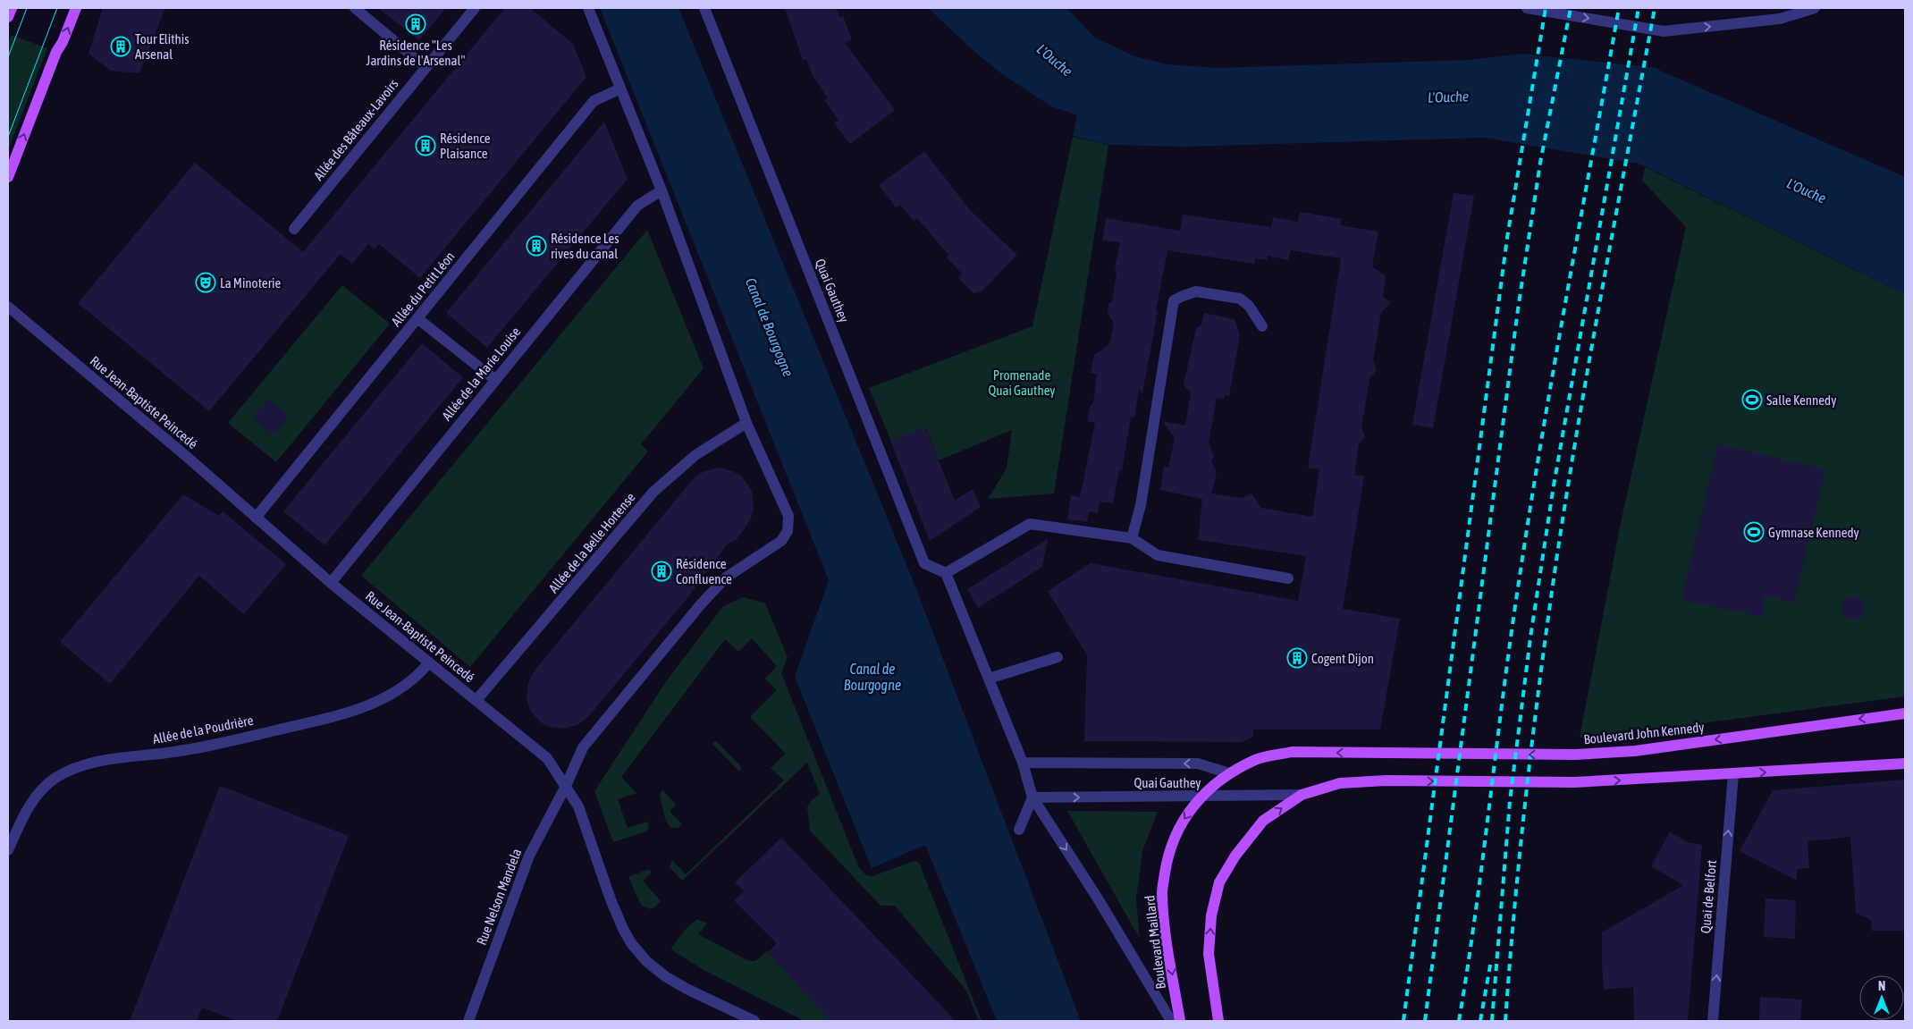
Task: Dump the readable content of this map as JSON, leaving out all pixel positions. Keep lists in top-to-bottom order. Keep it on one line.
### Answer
{"streets":{"main road":["Boulevard John Kennedy","Boulevard Maillard"],"street":["Allée des Bâteaux-Lavoirs","Allée du Petit Léon","Quai Gauthey","Allée de la Marie Louise","Rue Jean-Baptiste Peincedé","Allée de la Belle Hortense","Allée de la Poudrière","Rue Nelson Mandela","Quai de Belfort"]},"crossings":[["Allée du Petit Léon","Rue Jean-Baptiste Peincedé"],["Allée du Petit Léon","Rue Nelson Mandela"],["Quai Gauthey","Boulevard Maillard"],["Allée de la Marie Louise","Rue Jean-Baptiste Peincedé"],["Allée de la Marie Louise","Rue Nelson Mandela"],["Rue Jean-Baptiste Peincedé","Allée de la Belle Hortense"],["Rue Jean-Baptiste Peincedé","Allée de la Poudrière"],["Rue Jean-Baptiste Peincedé","Rue Nelson Mandela"],["Allée de la Belle Hortense","Rue Nelson Mandela"],["Boulevard John Kennedy","Boulevard Maillard"]],"one_way":["Quai de Belfort"],"water":["L'Ouche","Canal de Bourgogne"],"parks":["Promenade Quai Gauthey"],"places":{"building":["Résidence \"Les Jardins de l'Arsenal\"","Tour Elithis Arsenal","Résidence Plaisance","Résidence Les rives du canal","Résidence Confluence","Cogent Dijon"],"theatre":["La Minoterie"],"sports":["Salle Kennedy","Gymnase Kennedy"]},"north":"top"}
